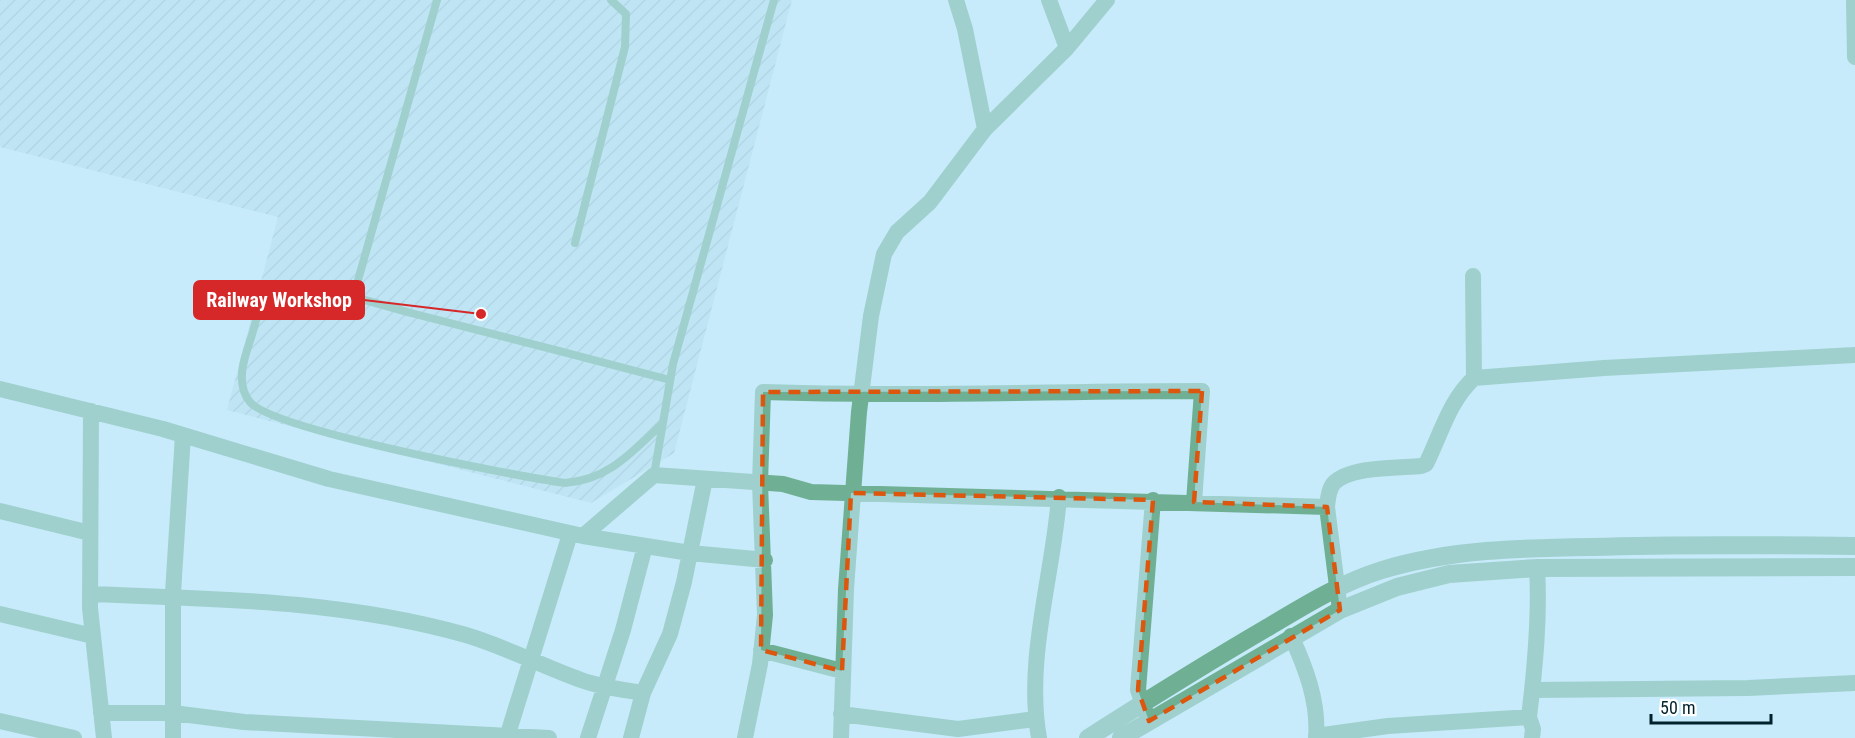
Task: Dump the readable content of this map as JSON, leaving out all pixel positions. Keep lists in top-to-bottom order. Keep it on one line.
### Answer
{"places":["Railway Workshop"],"scale_bar":"50 m"}
